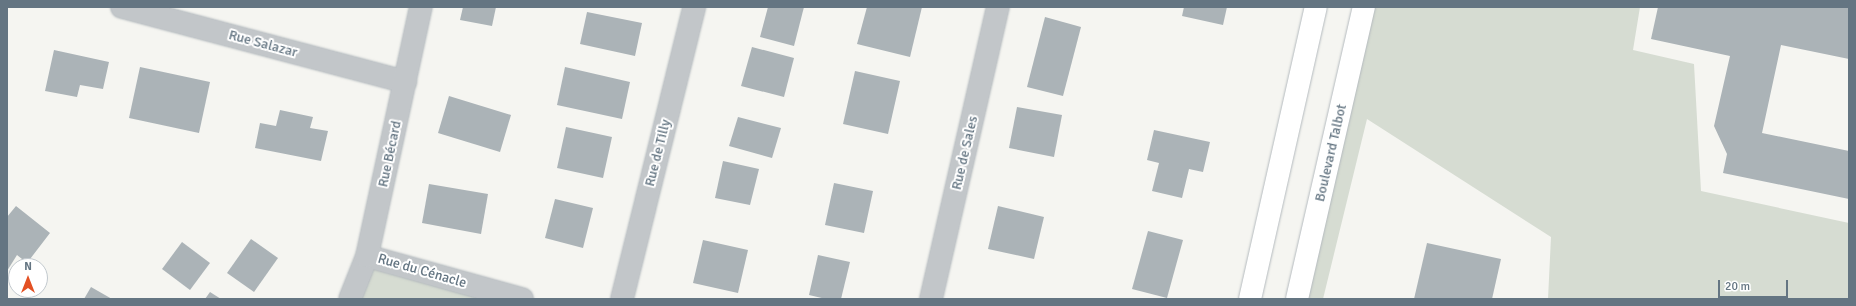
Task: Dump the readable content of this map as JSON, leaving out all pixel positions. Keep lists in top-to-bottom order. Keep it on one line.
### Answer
{"streets":{"main road":["Boulevard Talbot"],"street":["Rue Salazar","Rue de Tilly","Rue de Sales","Rue Bécard","Rue du Cénacle"]},"crossings":[["Rue Salazar","Rue Bécard"],["Rue Bécard","Rue du Cénacle"]],"scale_bar":"20 m","north":"top"}
